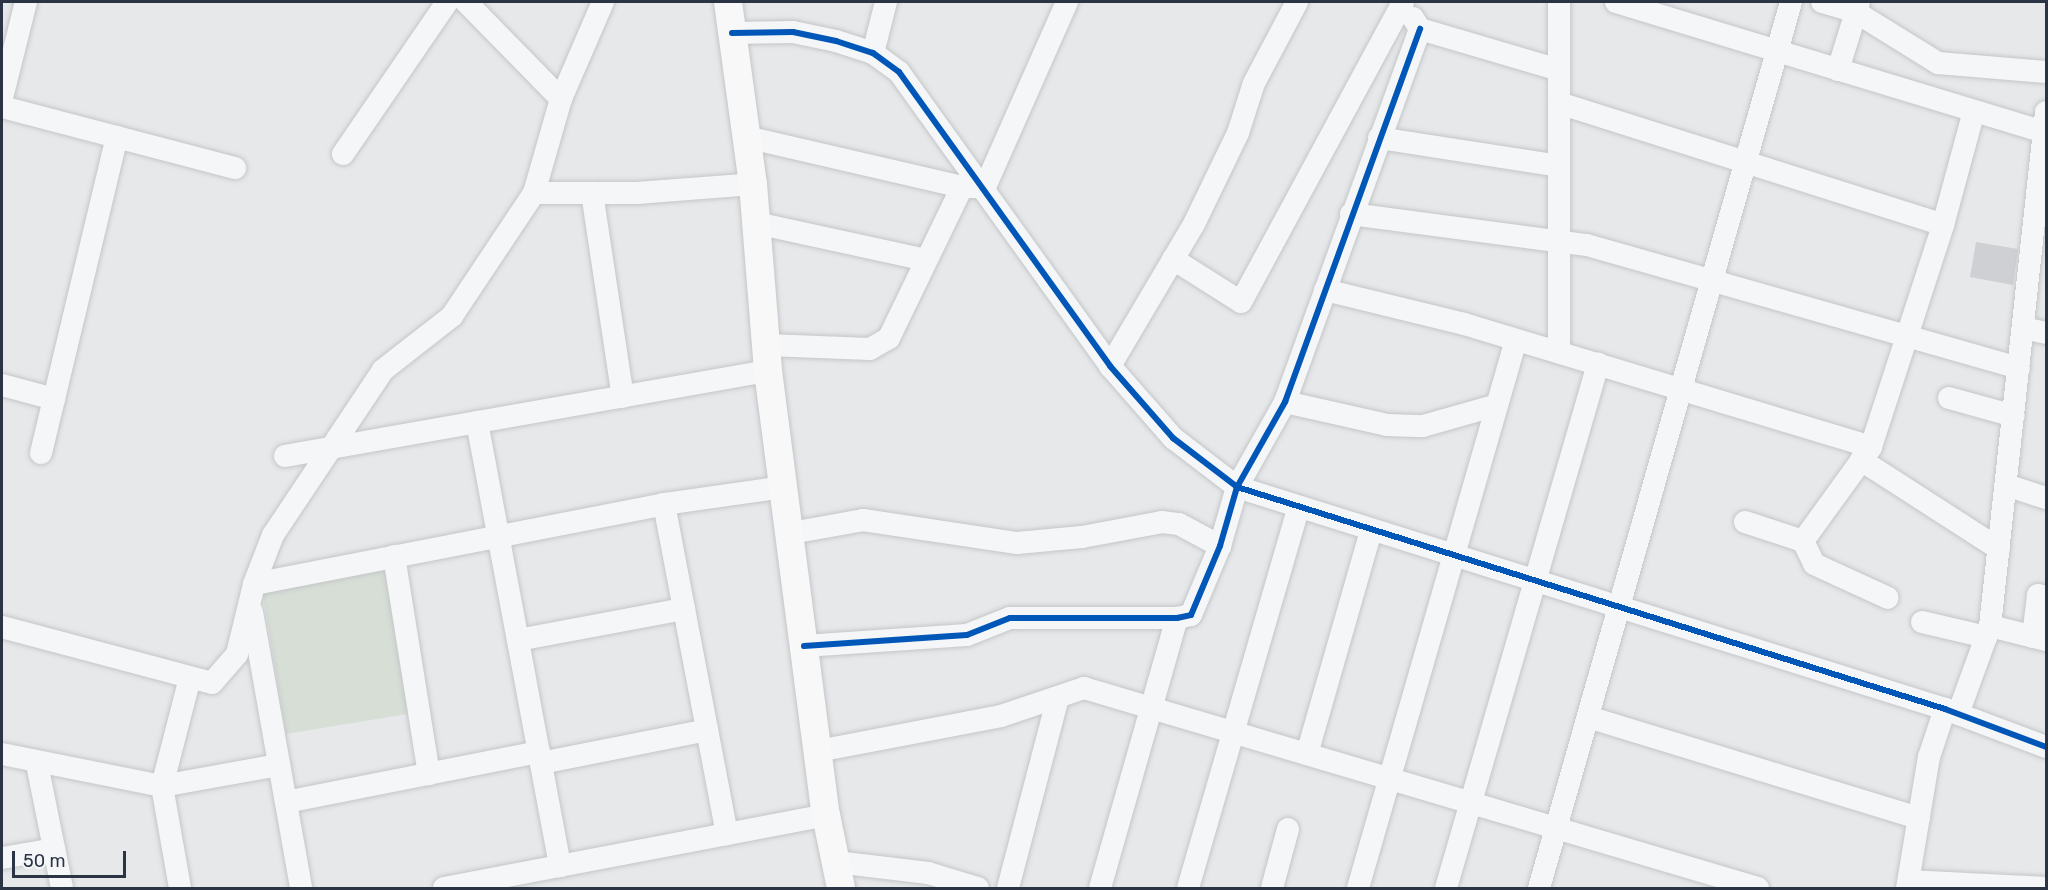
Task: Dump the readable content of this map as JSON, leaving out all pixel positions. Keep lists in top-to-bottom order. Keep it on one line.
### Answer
{"scale_bar":"50 m"}
